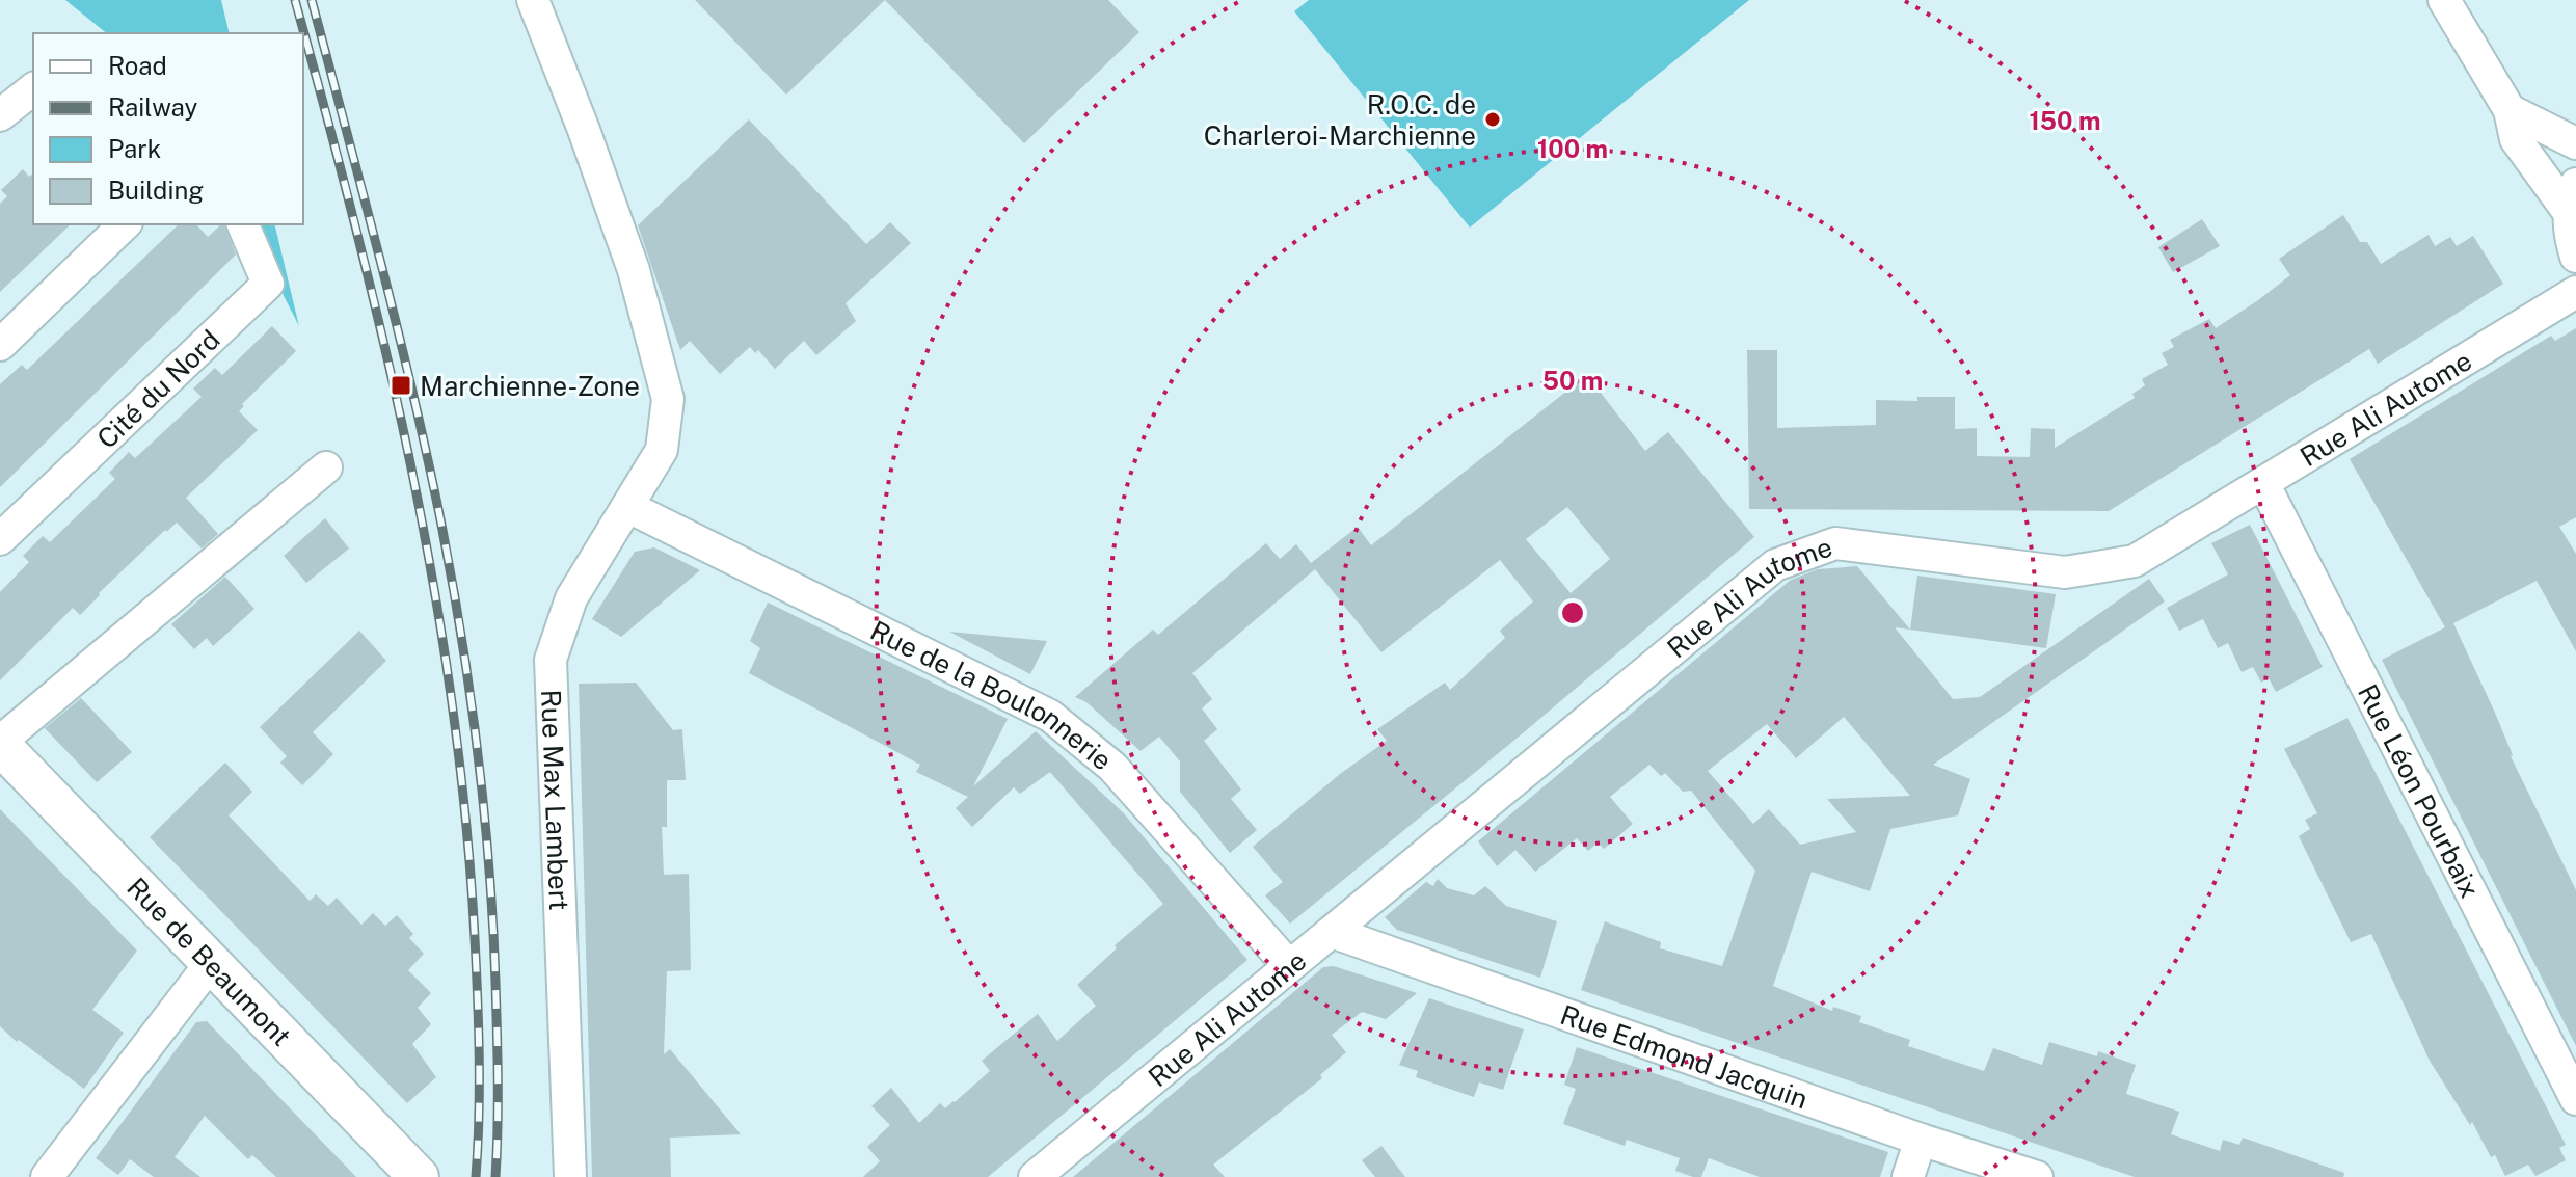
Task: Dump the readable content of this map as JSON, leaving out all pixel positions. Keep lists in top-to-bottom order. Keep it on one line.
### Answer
{"streets":{"main road":["Rue de Beaumont"],"street":["Cité du Nord","Rue Ali Autome","Rue de la Boulonnerie","Rue Léon Pourbaix","Rue Max Lambert","Rue Edmond Jacquin"]},"crossings":[["Rue Ali Autome","Rue de la Boulonnerie"],["Rue Ali Autome","Rue Léon Pourbaix"],["Rue Ali Autome","Rue Edmond Jacquin"],["Rue de la Boulonnerie","Rue Max Lambert"]],"places":{"other":["R.O.C. de Charleroi-Marchienne"],"transit":["Marchienne-Zone"]},"legend":["Road","Railway","Park","Building"],"rings":["150 m","100 m","50 m"]}
